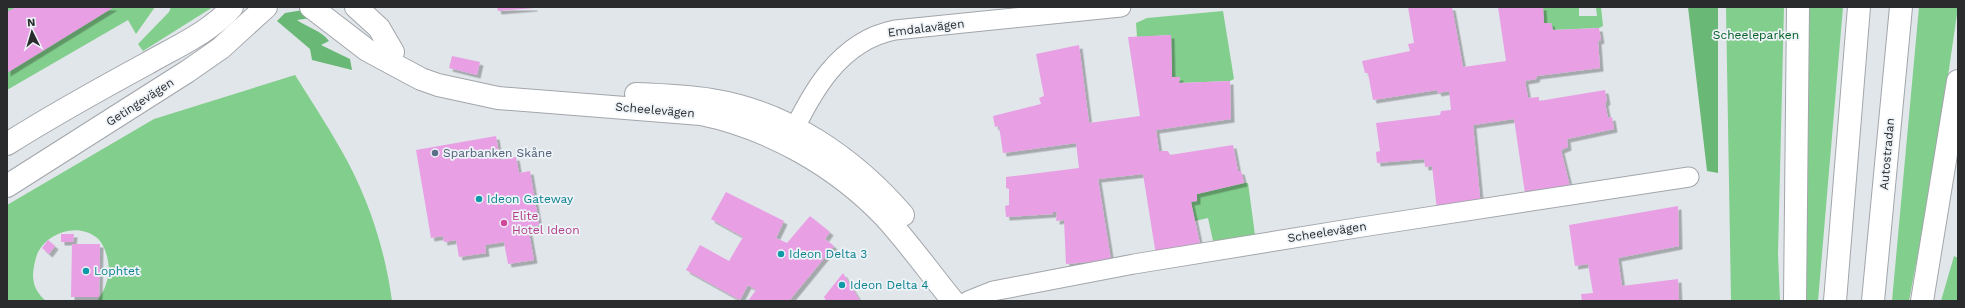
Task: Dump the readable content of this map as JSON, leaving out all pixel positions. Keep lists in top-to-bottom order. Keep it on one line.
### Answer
{"streets":{"main road":["Getingevägen","Scheelevägen","Autostradan"],"street":["Emdalavägen"]},"crossings":[["Emdalavägen","Scheelevägen"]],"parks":["Scheeleparken"],"places":["Sparbanken Skåne","Ideon Gateway","Elite Hotel Ideon","Ideon Delta 3","Lophtet","Ideon Delta 4"],"north":"top"}
